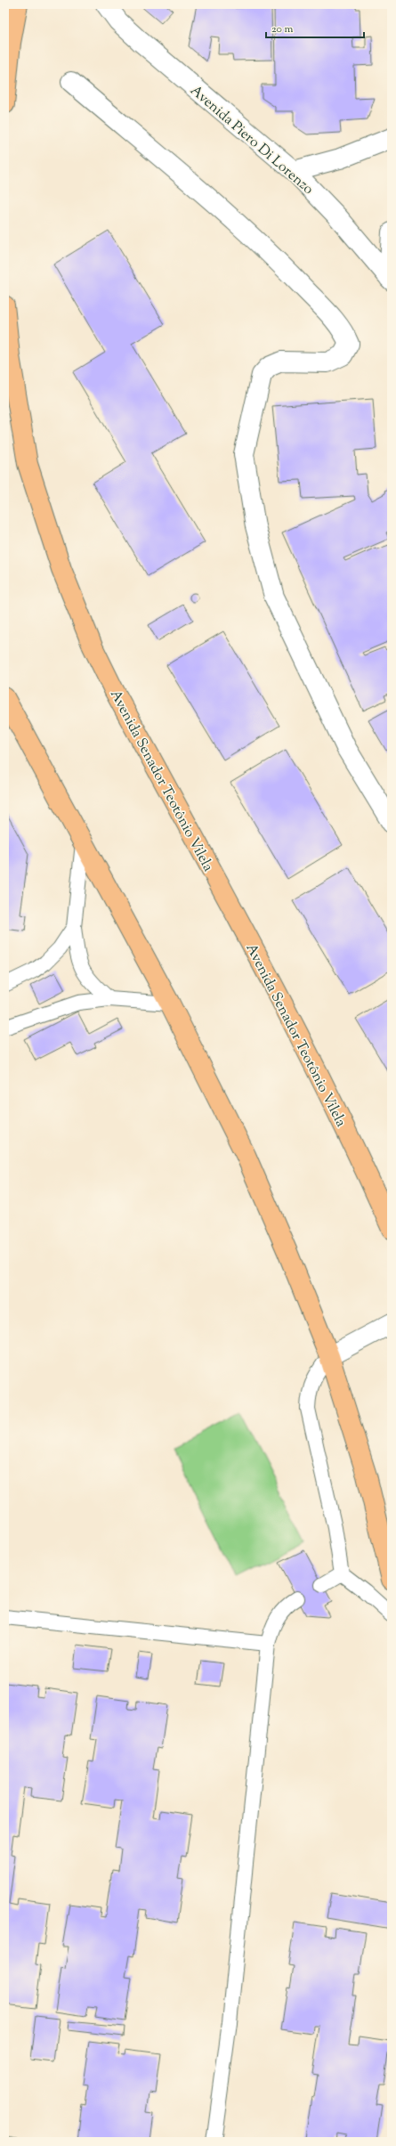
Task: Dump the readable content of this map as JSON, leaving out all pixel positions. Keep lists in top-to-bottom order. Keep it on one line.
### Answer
{"streets":{"main road":["Avenida Senador Teotônio Vilela"],"street":["Avenida Piero Di Lorenzo"]},"scale_bar":"20 m"}
